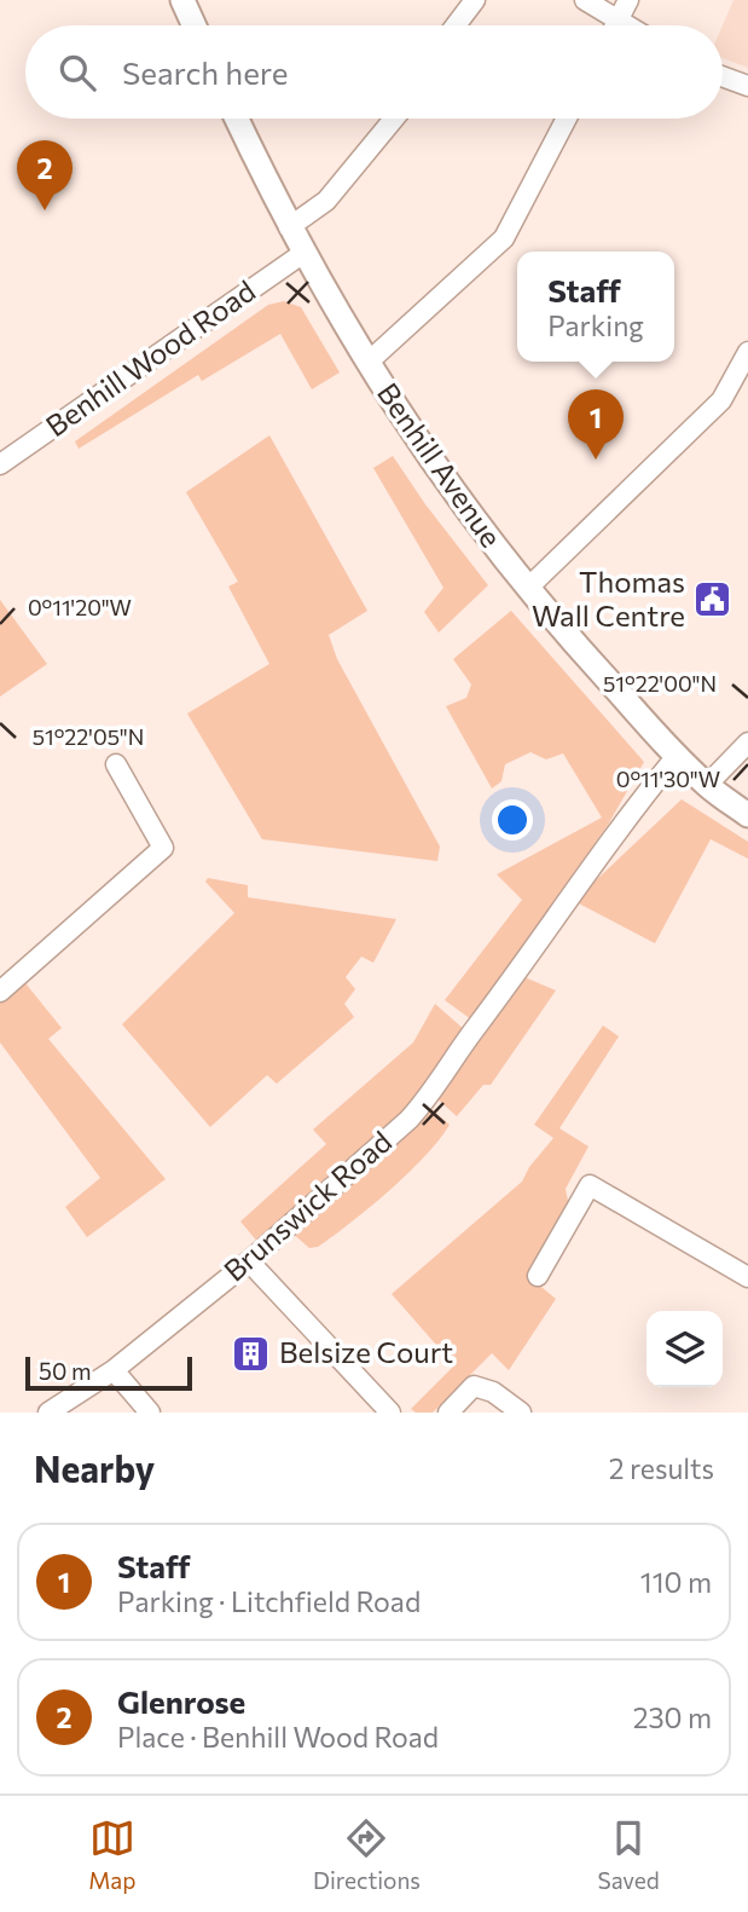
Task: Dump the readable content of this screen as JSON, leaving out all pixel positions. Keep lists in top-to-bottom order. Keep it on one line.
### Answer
{"streets":{"street":["Benhill Wood Road","Benhill Avenue","Brunswick Road"]},"crossings":[["Benhill Wood Road","Benhill Avenue"],["Benhill Avenue","Brunswick Road"]],"places":{"public building":["Thomas Wall Centre"],"building":["Belsize Court"]},"scale_bar":"50 m","page":{"search":"Search here","pins":["2","1"],"popup":["Staff","Parking"],"scale":"50 m","heading":["Nearby","2 results"],"list":[{"mark":"1","name":"Staff","note":"Parking · Litchfield Road","value":"110 m"},{"mark":"2","name":"Glenrose","note":"Place · Benhill Wood Road","value":"230 m"}],"nav":["Map","Directions","Saved"]},"coordinates":["0°11'20\"W","51°22'00\"N","51°22'05\"N","0°11'30\"W"]}
